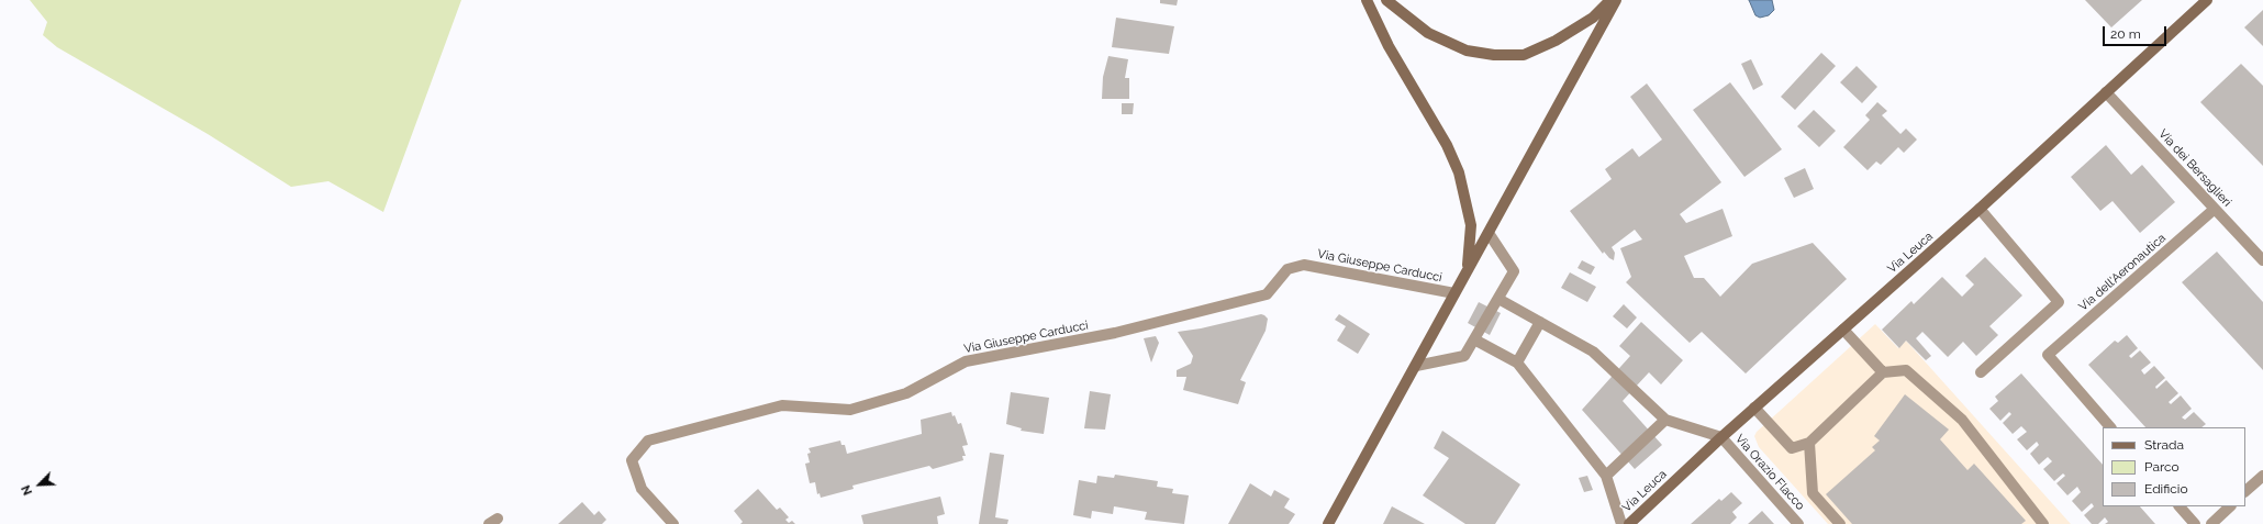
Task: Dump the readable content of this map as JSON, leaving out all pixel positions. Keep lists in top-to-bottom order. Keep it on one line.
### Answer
{"streets":{"main road":["Via Leuca"],"street":["Via dei Bersaglieri","Via Giuseppe Carducci","Via dell'Aeronautica","Via Orazio Flacco"]},"crossings":[["Via dei Bersaglieri","Via Leuca"],["Via dei Bersaglieri","Via dell'Aeronautica"],["Via Leuca","Via Orazio Flacco"]],"legend":["Strada","Parco","Edificio"],"scale_bar":"20 m","north":"bottom left"}
